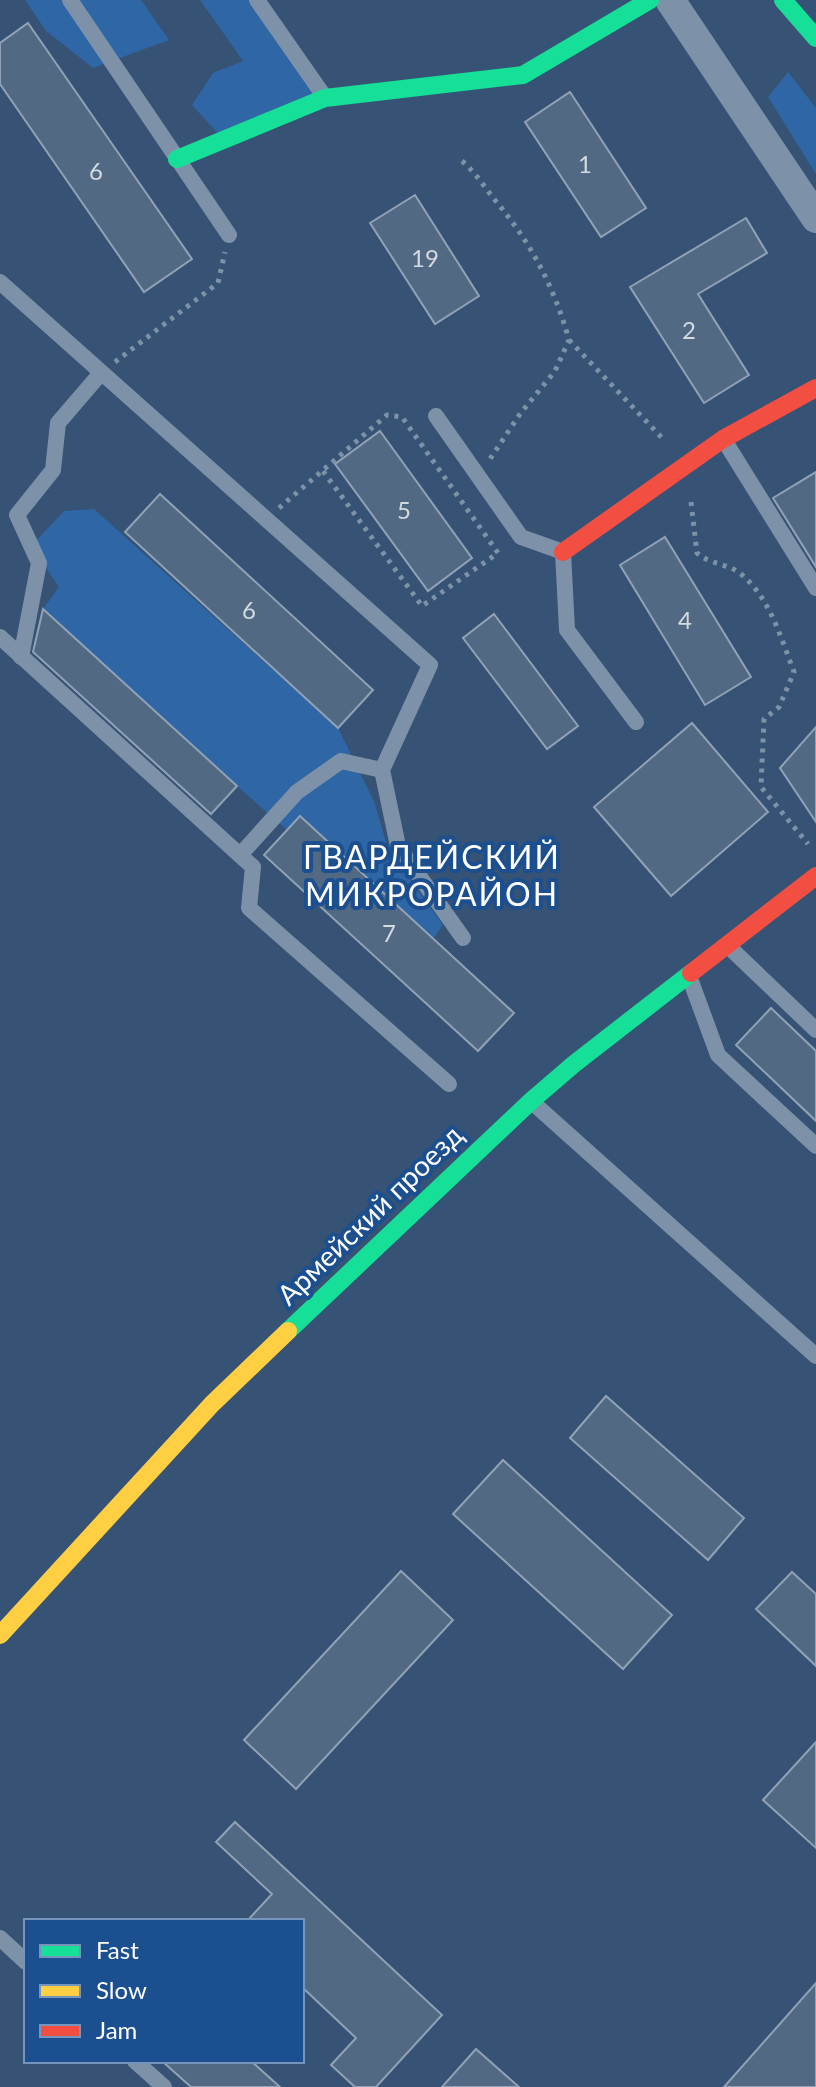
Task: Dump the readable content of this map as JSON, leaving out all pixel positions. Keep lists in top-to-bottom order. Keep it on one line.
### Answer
{"streets":{"street":["Армейский проезд"]},"districts":["ГВАРДЕЙСКИЙ МИКРОРАЙОН"],"house_numbers":["1","6","19","2","5","6","4","7"],"legend":["Fast","Slow","Jam"]}
